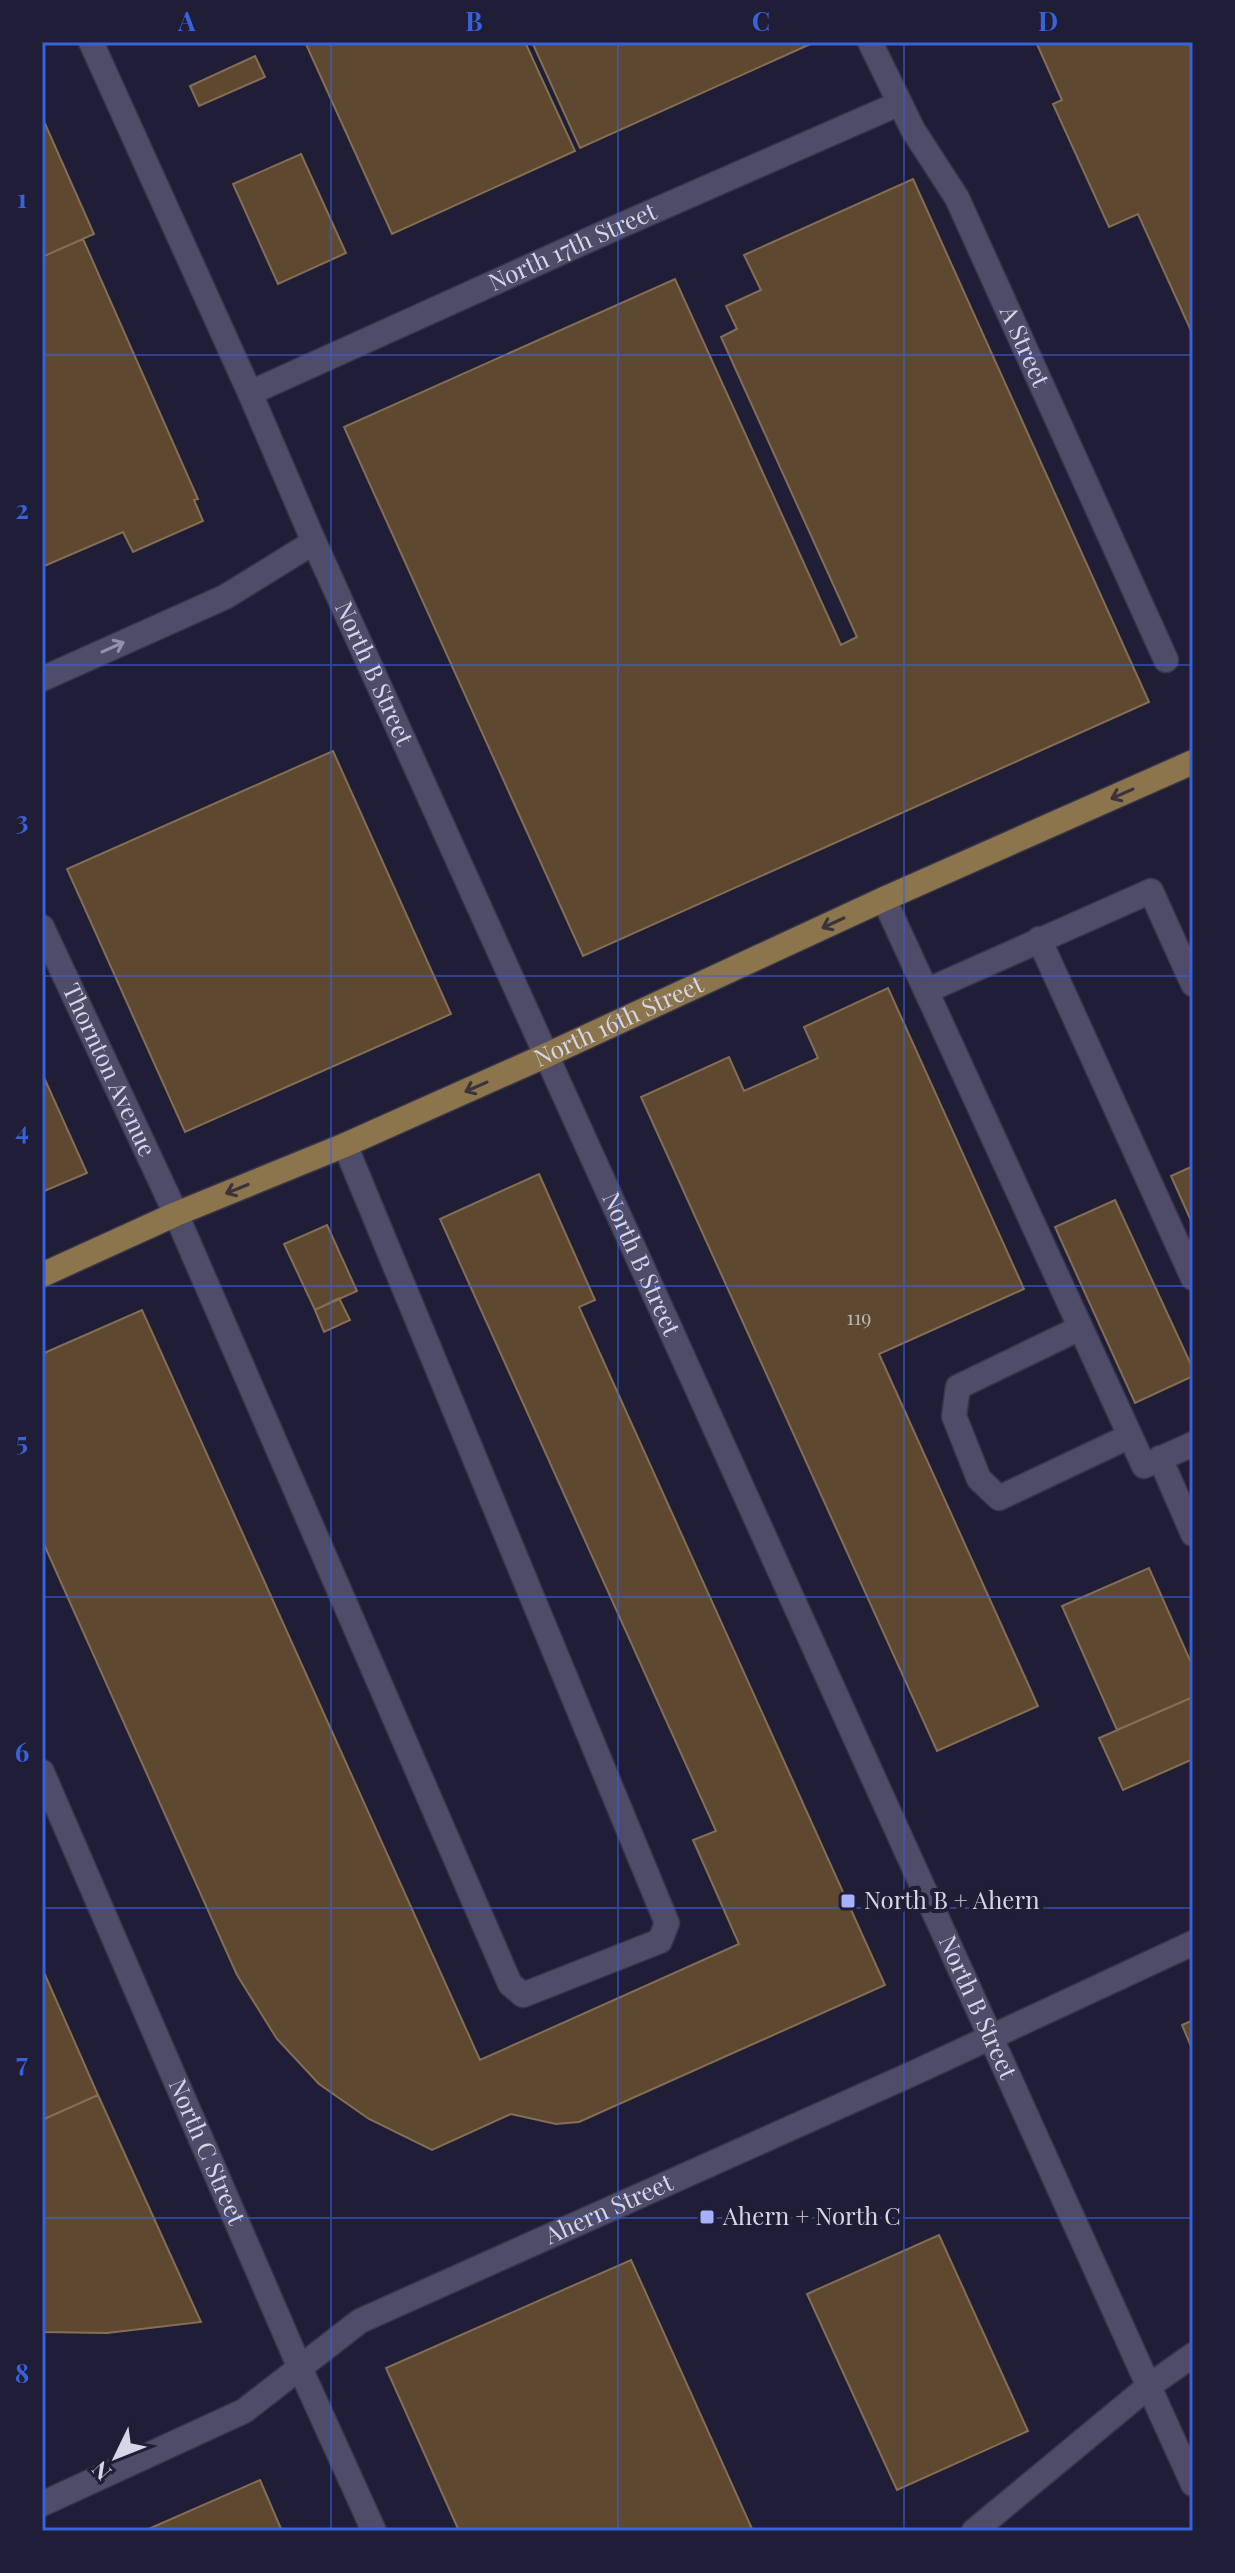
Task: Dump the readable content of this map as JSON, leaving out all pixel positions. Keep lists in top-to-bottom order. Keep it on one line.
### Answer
{"streets":{"main road":["North 16th Street"],"street":["North 17th Street","A Street","North B Street","Thornton Avenue","North C Street","Ahern Street"]},"crossings":[["North 17th Street","A Street"],["North 17th Street","North B Street"],["North B Street","North 16th Street"],["North B Street","Ahern Street"],["North 16th Street","Thornton Avenue"],["North C Street","Ahern Street"]],"one_way":["North 16th Street"],"places":{"transit":["North B + Ahern","Ahern + North C"]},"house_numbers":["119"],"north":"bottom left","grid":{"columns":["A","B","C","D"],"rows":["1","2","3","4","5","6","7","8"]}}
